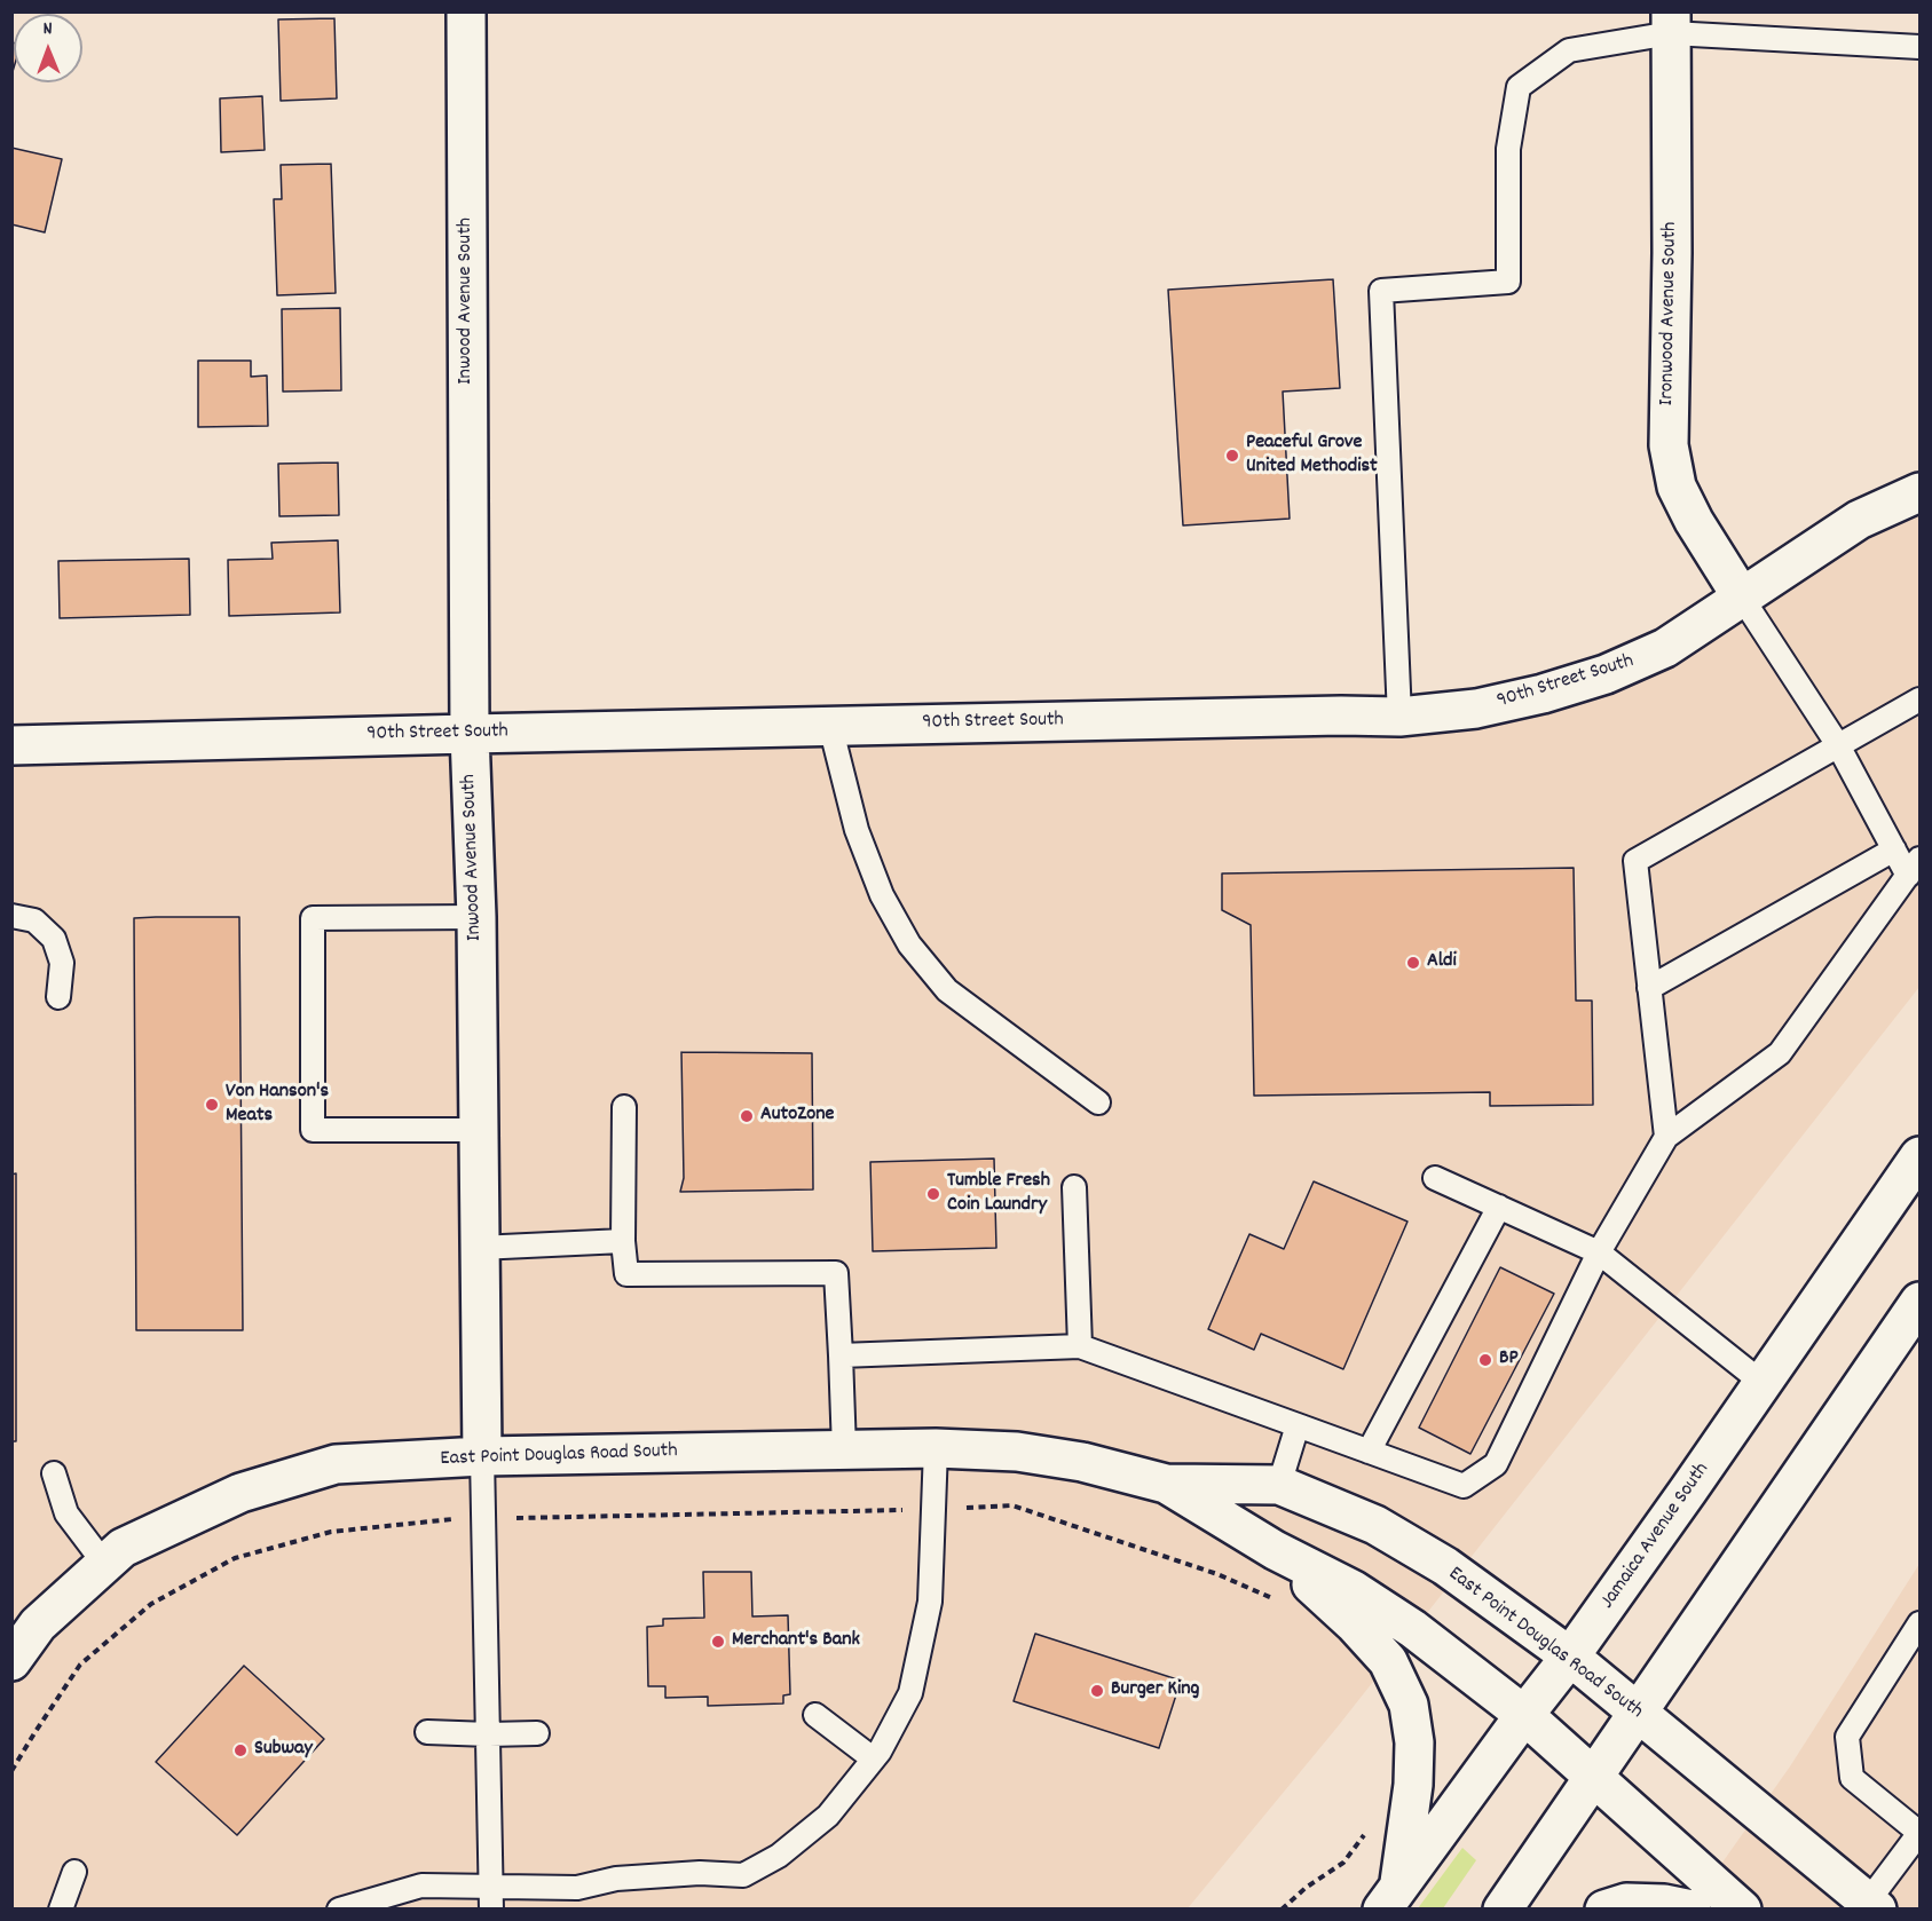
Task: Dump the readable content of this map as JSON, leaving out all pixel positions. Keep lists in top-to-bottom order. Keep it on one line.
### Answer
{"streets":{"street":["Inwood Avenue South","Ironwood Avenue South","90th Street South","East Point Douglas Road South","Jamaica Avenue South"]},"crossings":[["Inwood Avenue South","90th Street South"],["Inwood Avenue South","East Point Douglas Road South"],["Ironwood Avenue South","90th Street South"],["East Point Douglas Road South","Jamaica Avenue South"]],"places":["Peaceful Grove United Methodist","Aldi","Von Hanson's Meats","AutoZone","Tumble Fresh Coin Laundry","BP","Merchant's Bank","Burger King","Subway"],"north":"top"}
